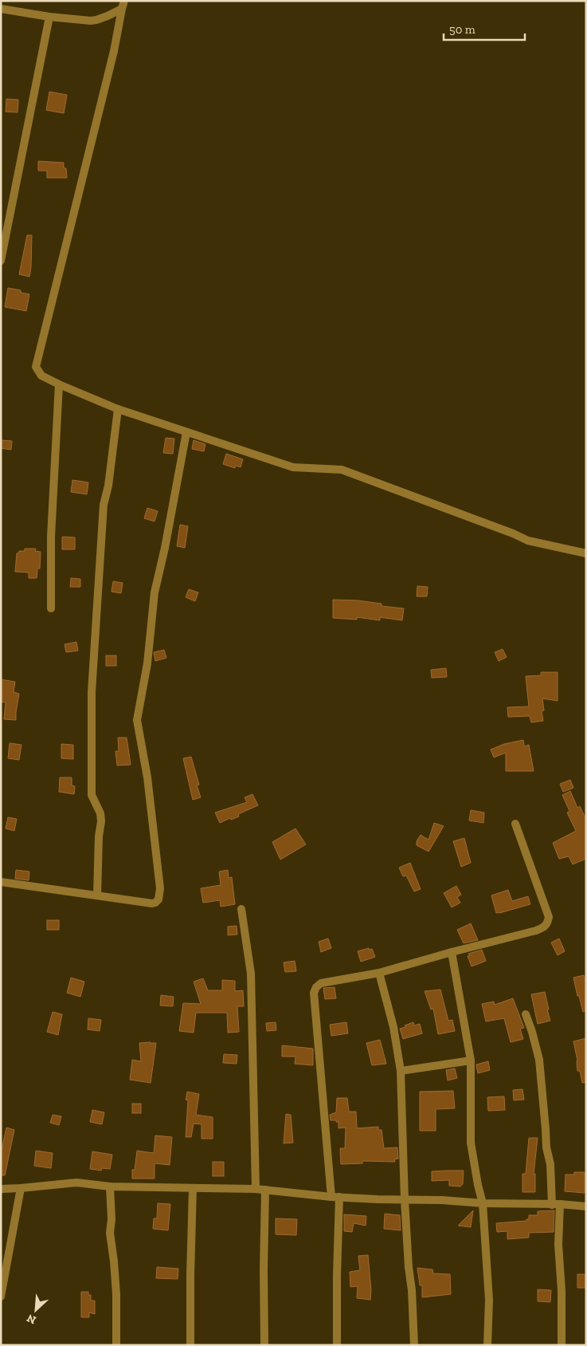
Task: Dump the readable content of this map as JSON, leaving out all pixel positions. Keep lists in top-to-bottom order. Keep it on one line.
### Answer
{"scale_bar":"50 m","north":"bottom left"}
